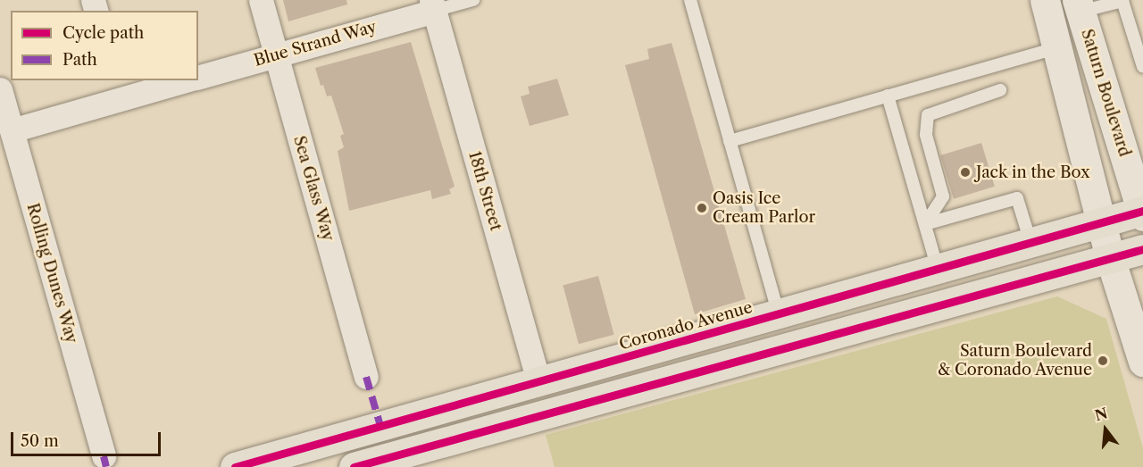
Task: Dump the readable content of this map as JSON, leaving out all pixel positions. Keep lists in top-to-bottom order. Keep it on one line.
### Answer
{"streets":{"main road":["Saturn Boulevard","Coronado Avenue"],"street":["Blue Strand Way","Sea Glass Way","18th Street","Rolling Dunes Way"]},"crossings":[["Blue Strand Way","Sea Glass Way"],["Blue Strand Way","18th Street"],["Saturn Boulevard","Coronado Avenue"],["18th Street","Coronado Avenue"]],"places":["Jack in the Box","Oasis Ice Cream Parlor","Saturn Boulevard & Coronado Avenue"],"legend":["Cycle path","Path"],"scale_bar":"50 m","north":"top"}
